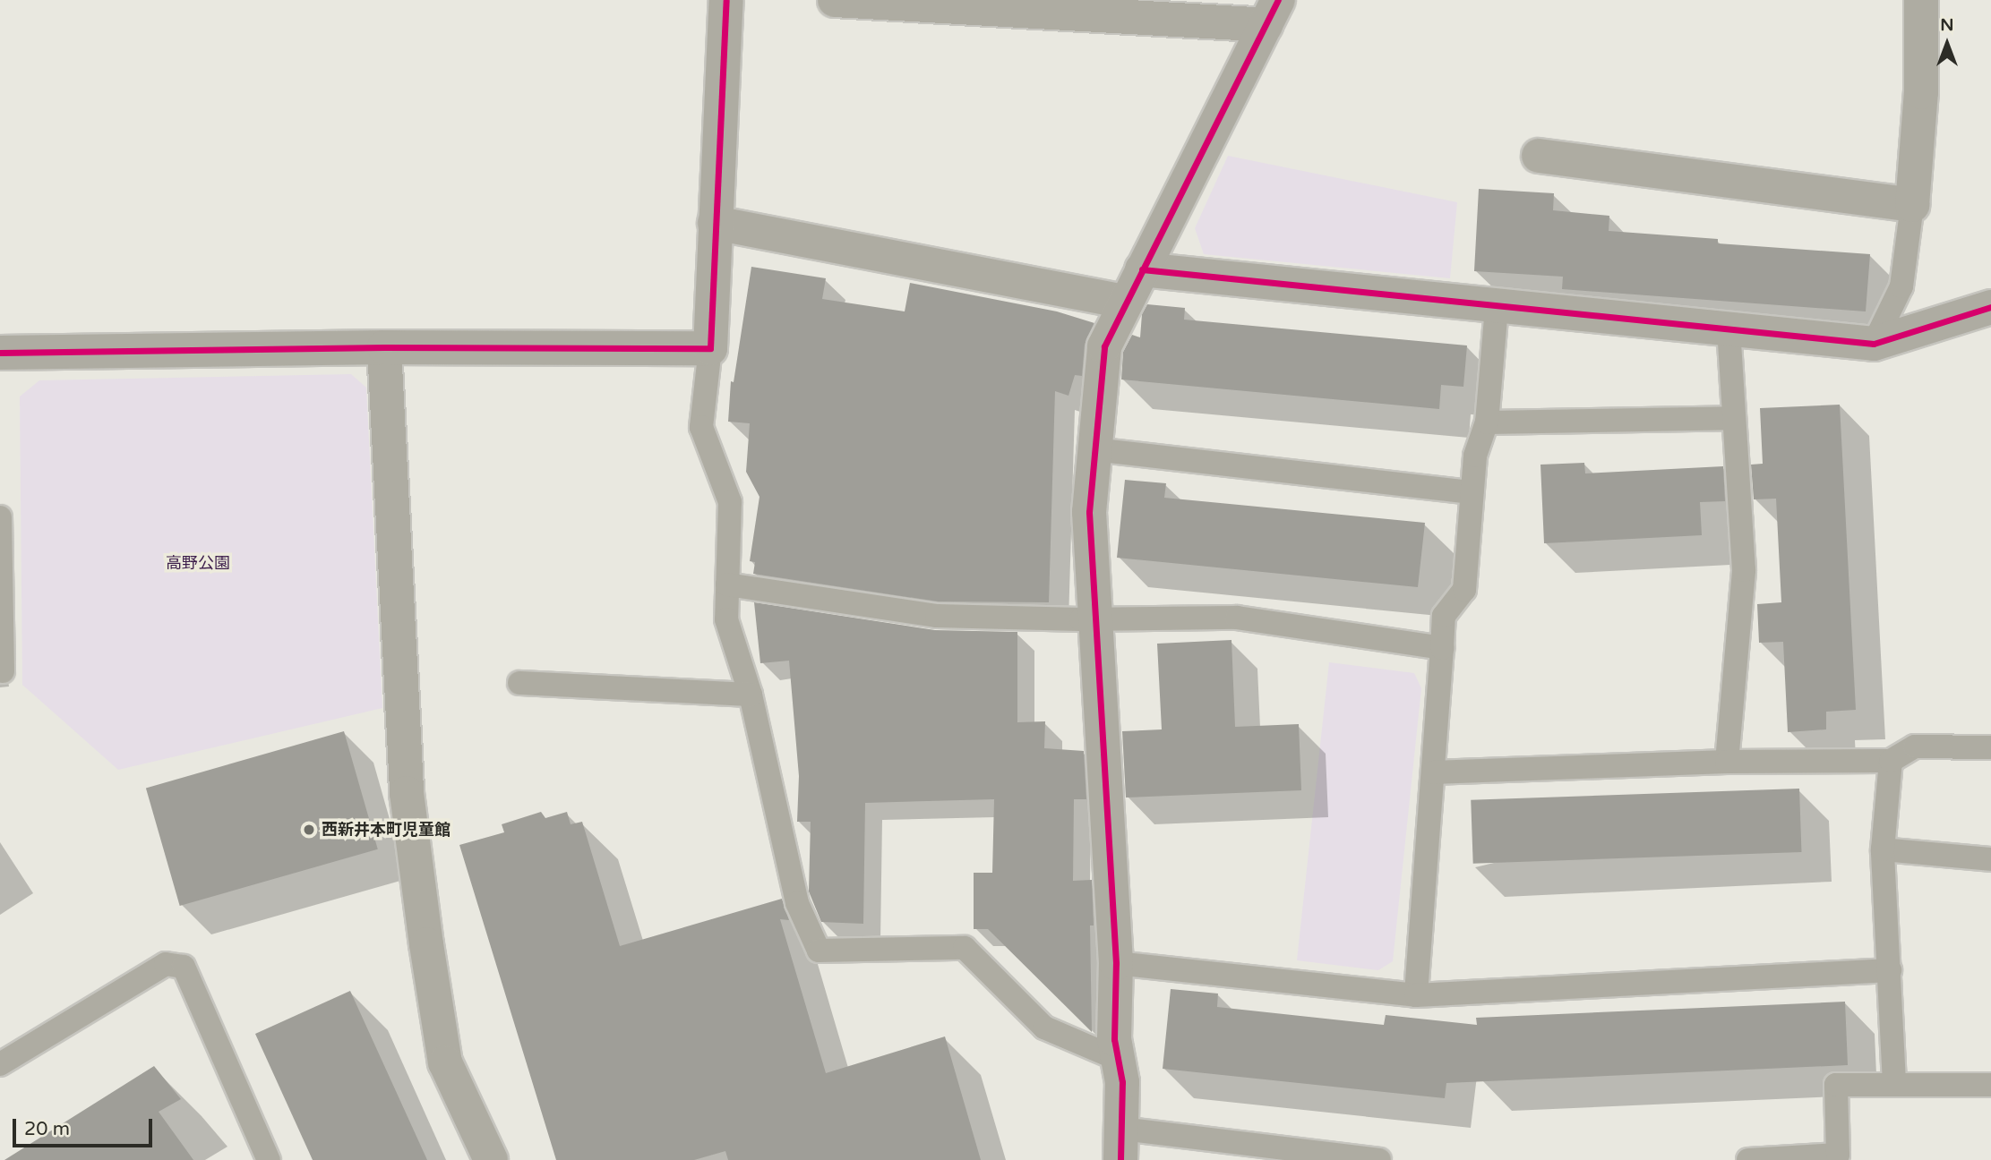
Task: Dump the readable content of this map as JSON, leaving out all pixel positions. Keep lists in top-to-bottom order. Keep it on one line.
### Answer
{"parks":["高野公園"],"places":["西新井本町児童館"],"scale_bar":"20 m","north":"top"}
